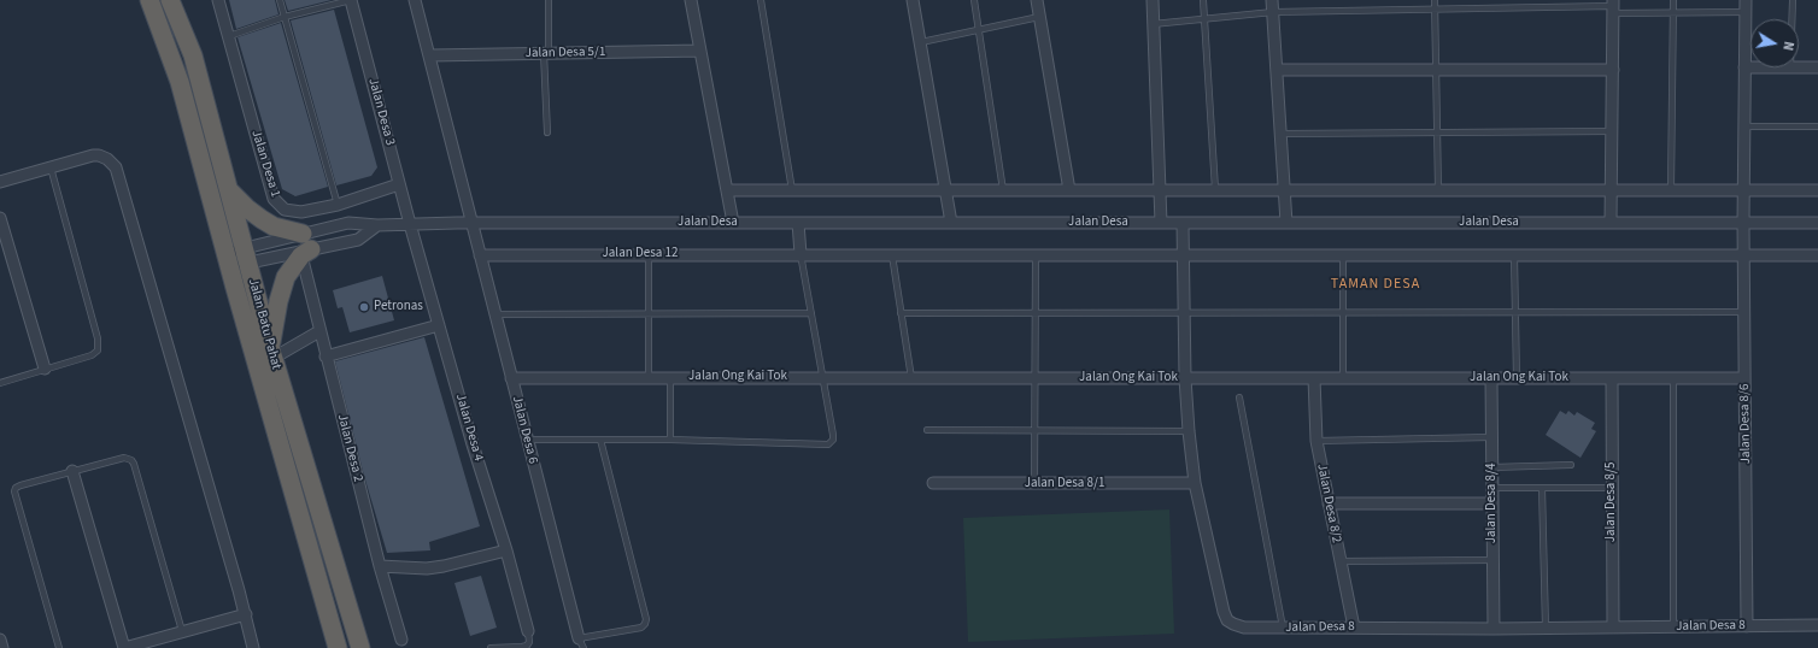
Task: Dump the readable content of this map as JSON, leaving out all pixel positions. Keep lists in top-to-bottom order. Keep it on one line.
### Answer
{"streets":{"highway":["Jalan Batu Pahat"],"street":["Jalan Desa 5/1","Jalan Desa 3","Jalan Desa 1","Jalan Desa","Jalan Desa 12","Jalan Ong Kai Tok","Jalan Desa 8/6","Jalan Desa 4","Jalan Desa 6","Jalan Desa 2","Jalan Desa 8/1","Jalan Desa 8/5","Jalan Desa 8/2","Jalan Desa 8/4","Jalan Desa 8"]},"crossings":[["Jalan Desa 5/1","Jalan Desa 6"],["Jalan Desa 3","Jalan Desa 1"],["Jalan Desa 3","Jalan Desa"],["Jalan Desa 3","Jalan Desa 4"],["Jalan Desa","Jalan Batu Pahat"],["Jalan Desa","Jalan Desa 8/6"],["Jalan Desa","Jalan Desa 4"],["Jalan Desa","Jalan Desa 6"],["Jalan Desa","Jalan Desa 2"],["Jalan Desa","Jalan Desa 8"],["Jalan Desa 12","Jalan Desa 6"],["Jalan Ong Kai Tok","Jalan Desa 8/6"],["Jalan Ong Kai Tok","Jalan Desa 6"],["Jalan Ong Kai Tok","Jalan Desa 8/5"],["Jalan Ong Kai Tok","Jalan Desa 8/2"],["Jalan Ong Kai Tok","Jalan Desa 8/4"],["Jalan Ong Kai Tok","Jalan Desa 8"],["Jalan Desa 8/6","Jalan Desa 8"],["Jalan Desa 8/1","Jalan Desa 8"],["Jalan Desa 8/5","Jalan Desa 8"],["Jalan Desa 8/2","Jalan Desa 8"],["Jalan Desa 8/4","Jalan Desa 8"]],"districts":["TAMAN DESA"],"places":["Petronas"],"north":"right"}
